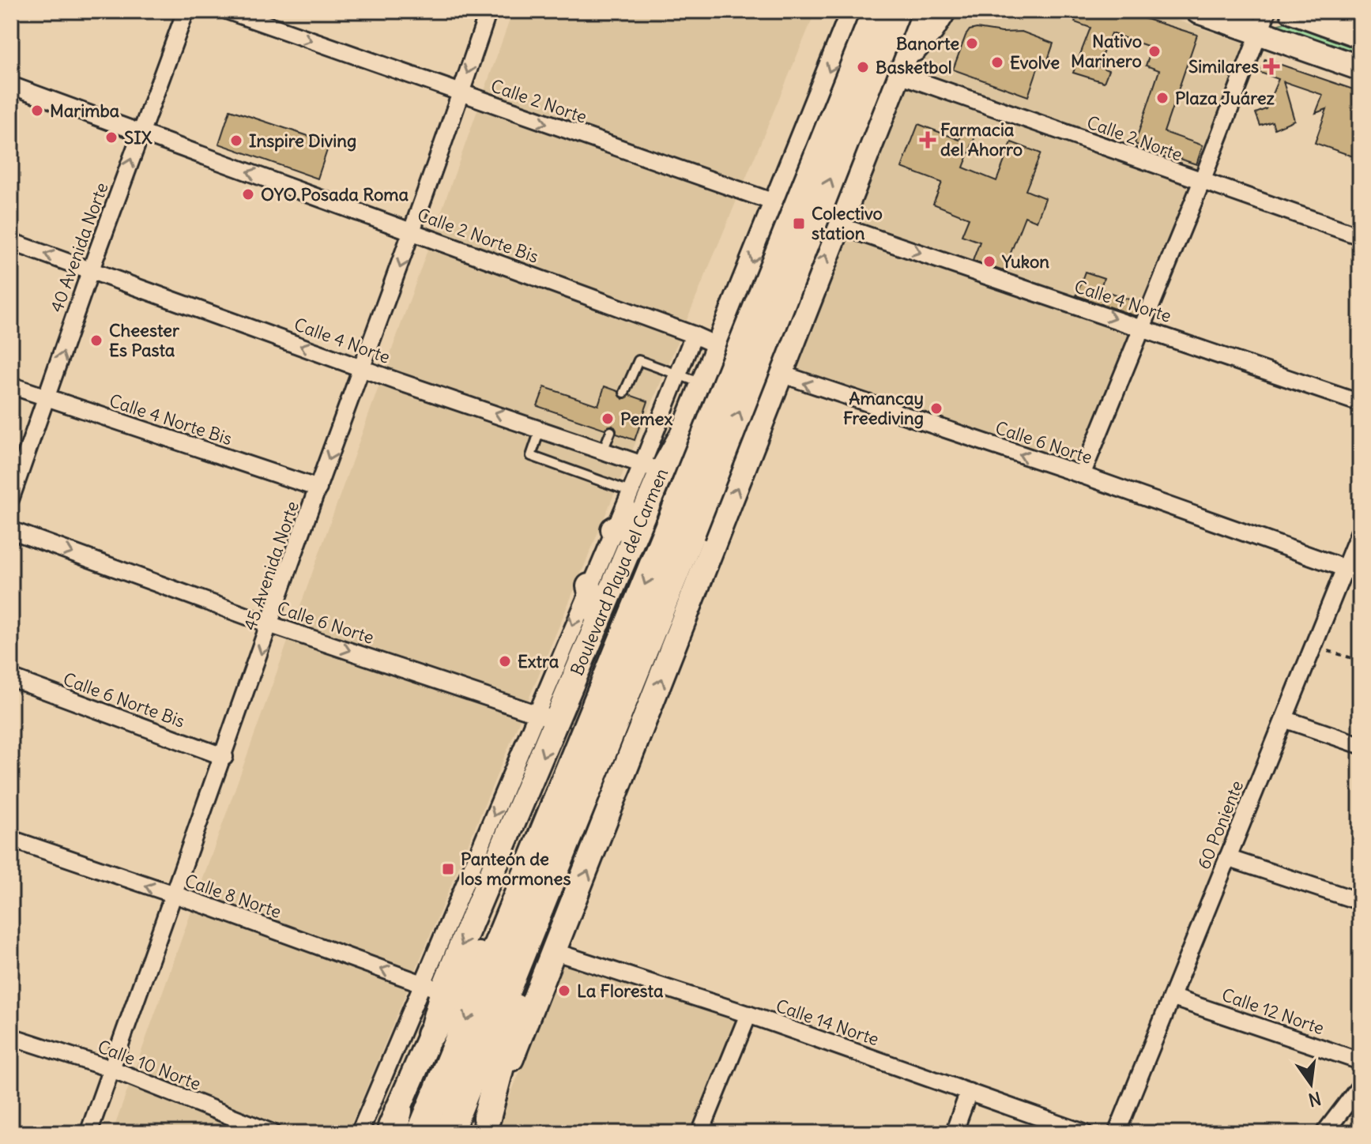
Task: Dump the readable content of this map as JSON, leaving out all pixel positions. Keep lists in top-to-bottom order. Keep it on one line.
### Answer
{"streets":{"main road":["Boulevard Playa del Carmen"],"street":["Calle 2 Norte","Calle 2 Norte Bis","40 Avenida Norte","Calle 4 Norte","Calle 4 Norte Bis","Calle 6 Norte","45 Avenida Norte","Calle 6 Norte Bis","60 Poniente","Calle 8 Norte","Calle 12 Norte","Calle 14 Norte","Calle 10 Norte"]},"crossings":[["Calle 2 Norte","Calle 4 Norte"],["Calle 2 Norte","45 Avenida Norte"],["Calle 2 Norte","Boulevard Playa del Carmen"],["Calle 2 Norte Bis","40 Avenida Norte"],["Calle 2 Norte Bis","Calle 6 Norte"],["Calle 2 Norte Bis","45 Avenida Norte"],["Calle 2 Norte Bis","Boulevard Playa del Carmen"],["40 Avenida Norte","Calle 4 Norte"],["40 Avenida Norte","Calle 4 Norte Bis"],["Calle 4 Norte","45 Avenida Norte"],["Calle 4 Norte","Boulevard Playa del Carmen"],["Calle 4 Norte Bis","45 Avenida Norte"],["Calle 6 Norte","45 Avenida Norte"],["Calle 6 Norte","Boulevard Playa del Carmen"],["Calle 6 Norte","60 Poniente"],["45 Avenida Norte","Calle 6 Norte Bis"],["45 Avenida Norte","Calle 8 Norte"],["45 Avenida Norte","Calle 10 Norte"],["Boulevard Playa del Carmen","Calle 8 Norte"],["60 Poniente","Calle 12 Norte"]],"one_way":["Calle 2 Norte","Calle 2 Norte Bis","40 Avenida Norte","45 Avenida Norte","Calle 8 Norte"],"places":{"other":["Banorte","Nativo Marinero","Evolve","Basketbol","Plaza Juárez","Marimba","SIX","Inspire Diving","OYO Posada Roma","Yukon","Cheester Es Pasta","Amancay Freediving","Pemex","Extra","La Floresta"],"health":["Similares","Farmacia del Ahorro"],"transit":["Colectivo station","Panteón de los mormones"]},"north":"bottom"}
